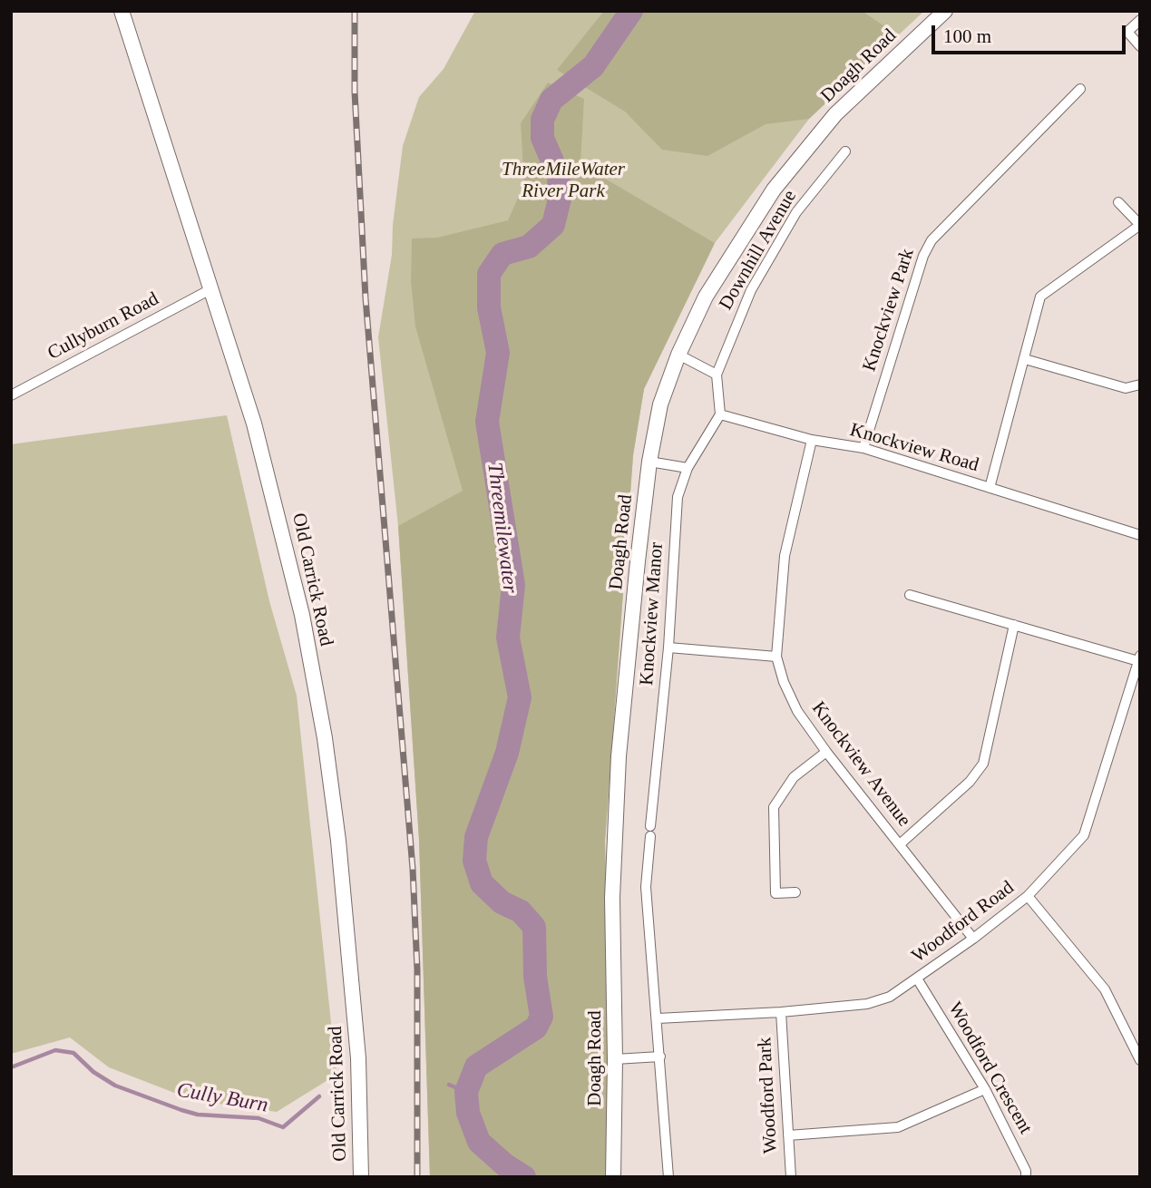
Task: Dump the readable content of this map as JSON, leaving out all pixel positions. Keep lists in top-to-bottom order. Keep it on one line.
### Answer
{"streets":{"main road":["Doagh Road","Old Carrick Road"],"street":["Downhill Avenue","Knockview Park","Cullyburn Road","Knockview Road","Knockview Manor","Knockview Avenue","Woodford Road","Woodford Crescent","Woodford Park"]},"crossings":[["Knockview Park","Knockview Road"],["Cullyburn Road","Old Carrick Road"],["Knockview Road","Knockview Manor"],["Knockview Road","Knockview Avenue"],["Knockview Manor","Woodford Road"],["Knockview Avenue","Woodford Road"],["Woodford Road","Woodford Crescent"],["Woodford Road","Woodford Park"]],"water":["Threemilewater","Cully Burn"],"parks":["ThreeMileWater River Park"],"scale_bar":"100 m"}
